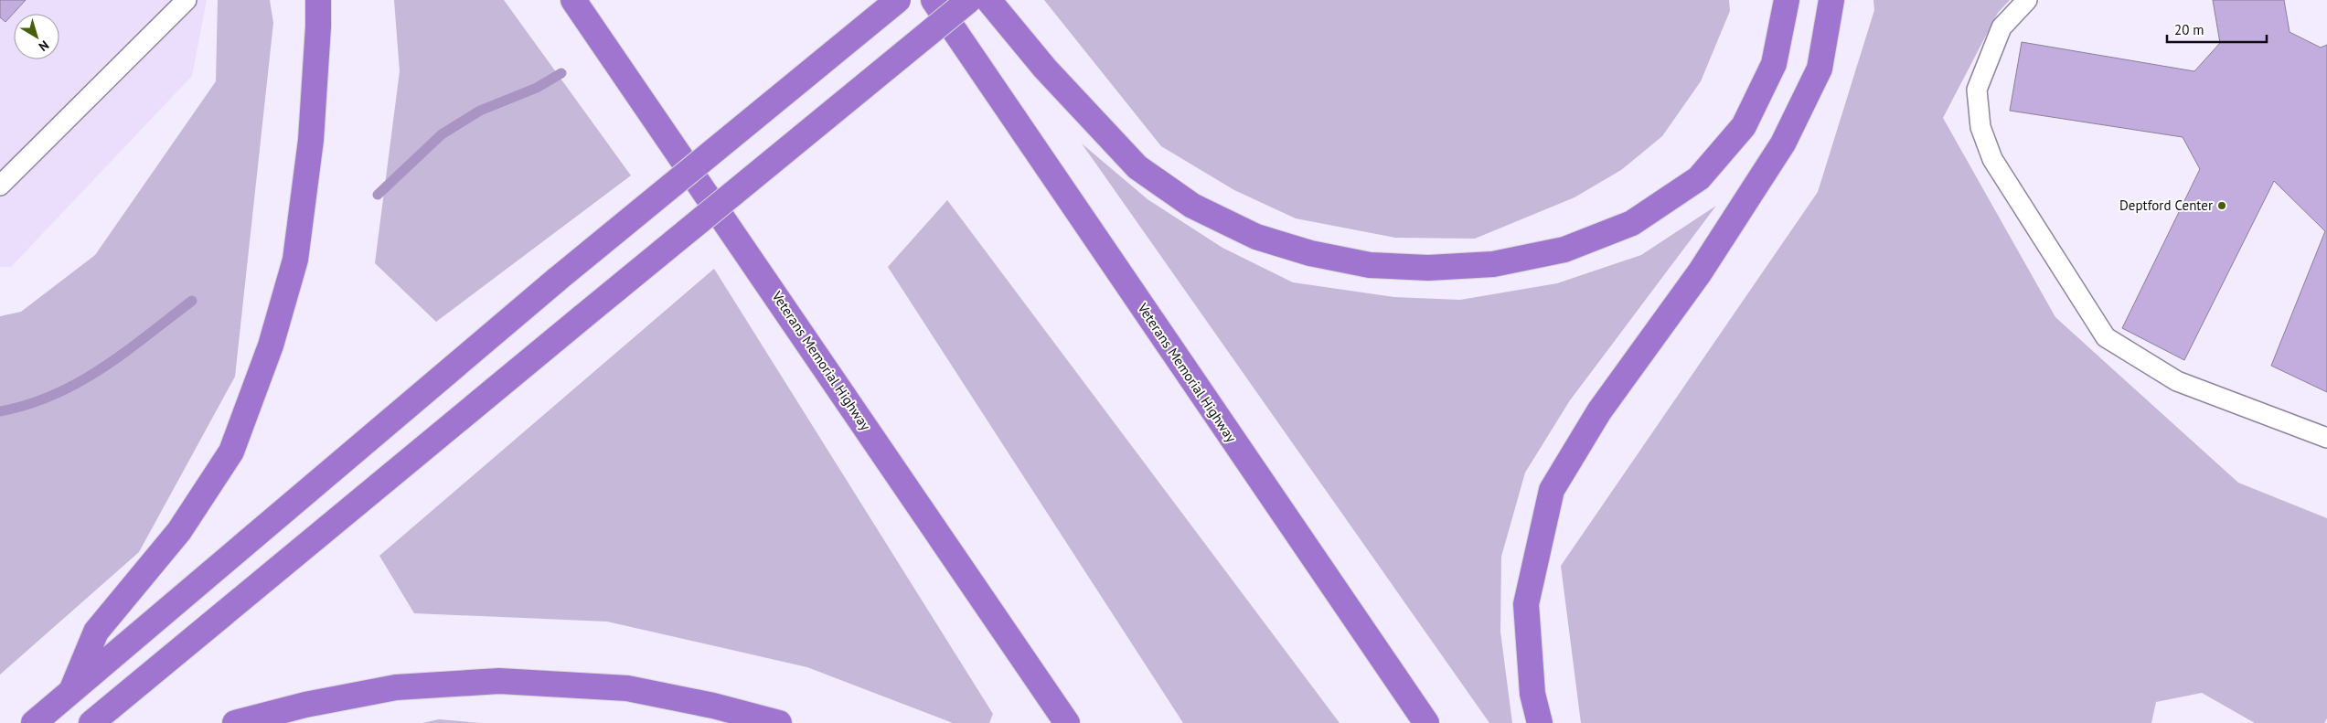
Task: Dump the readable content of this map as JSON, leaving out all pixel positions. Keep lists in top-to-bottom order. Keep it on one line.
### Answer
{"streets":{"highway":["Veterans Memorial Highway"]},"places":["Deptford Center"],"scale_bar":"20 m","north":"bottom right"}
